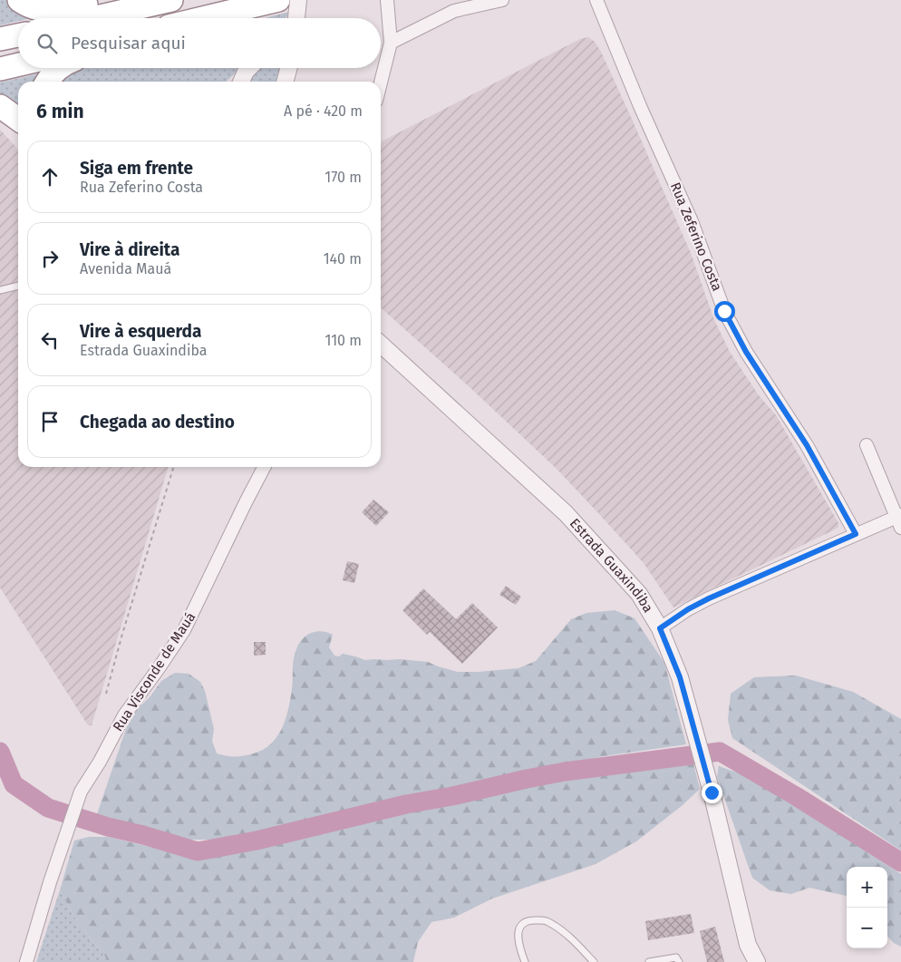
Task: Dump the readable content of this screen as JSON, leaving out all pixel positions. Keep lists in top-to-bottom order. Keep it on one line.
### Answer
{"streets":{"street":["Rua Zeferino Costa","Estrada Guaxindiba","Rua Visconde de Mauá"]},"page":{"search":"Pesquisar aqui","heading":["6 min","A pé · 420 m"],"list":[["Siga em frente","Rua Zeferino Costa","170 m"],["Vire à direita","Avenida Mauá","140 m"],["Vire à esquerda","Estrada Guaxindiba","110 m"],"Chegada ao destino"],"map_buttons":["+","−"]}}
